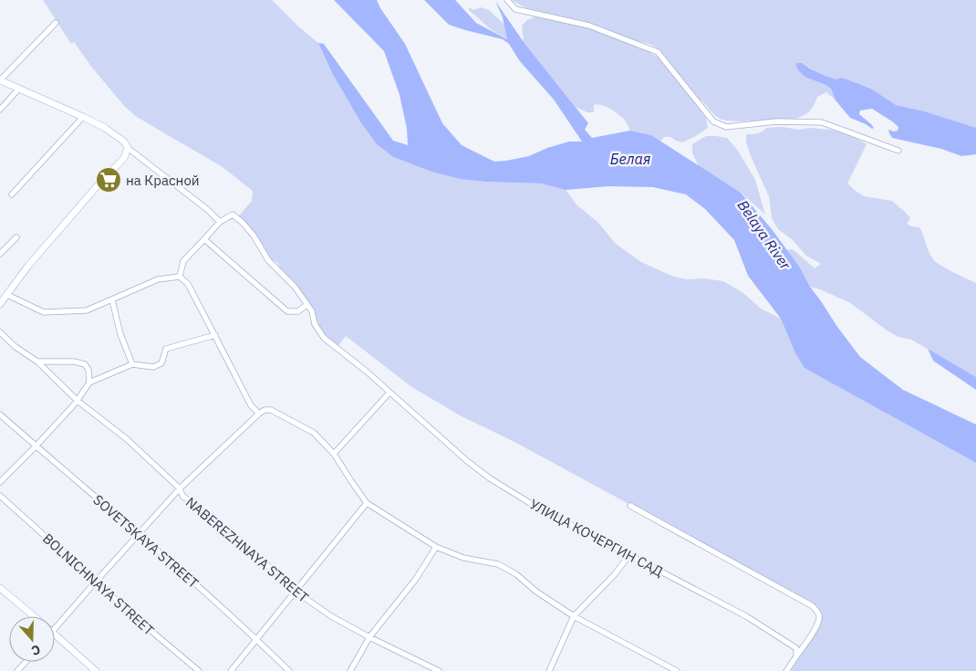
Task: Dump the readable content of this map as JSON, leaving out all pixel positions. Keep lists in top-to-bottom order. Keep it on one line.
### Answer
{"streets":{"street":["УЛИЦА КОЧЕРГИН САД","SOVETSKAYA STREET","NABEREZHNAYA STREET","BOLNICHNAYA STREET"]},"water":["Белая","Belaya River"],"places":{"supermarket":["на Красной"]},"north":"bottom"}
